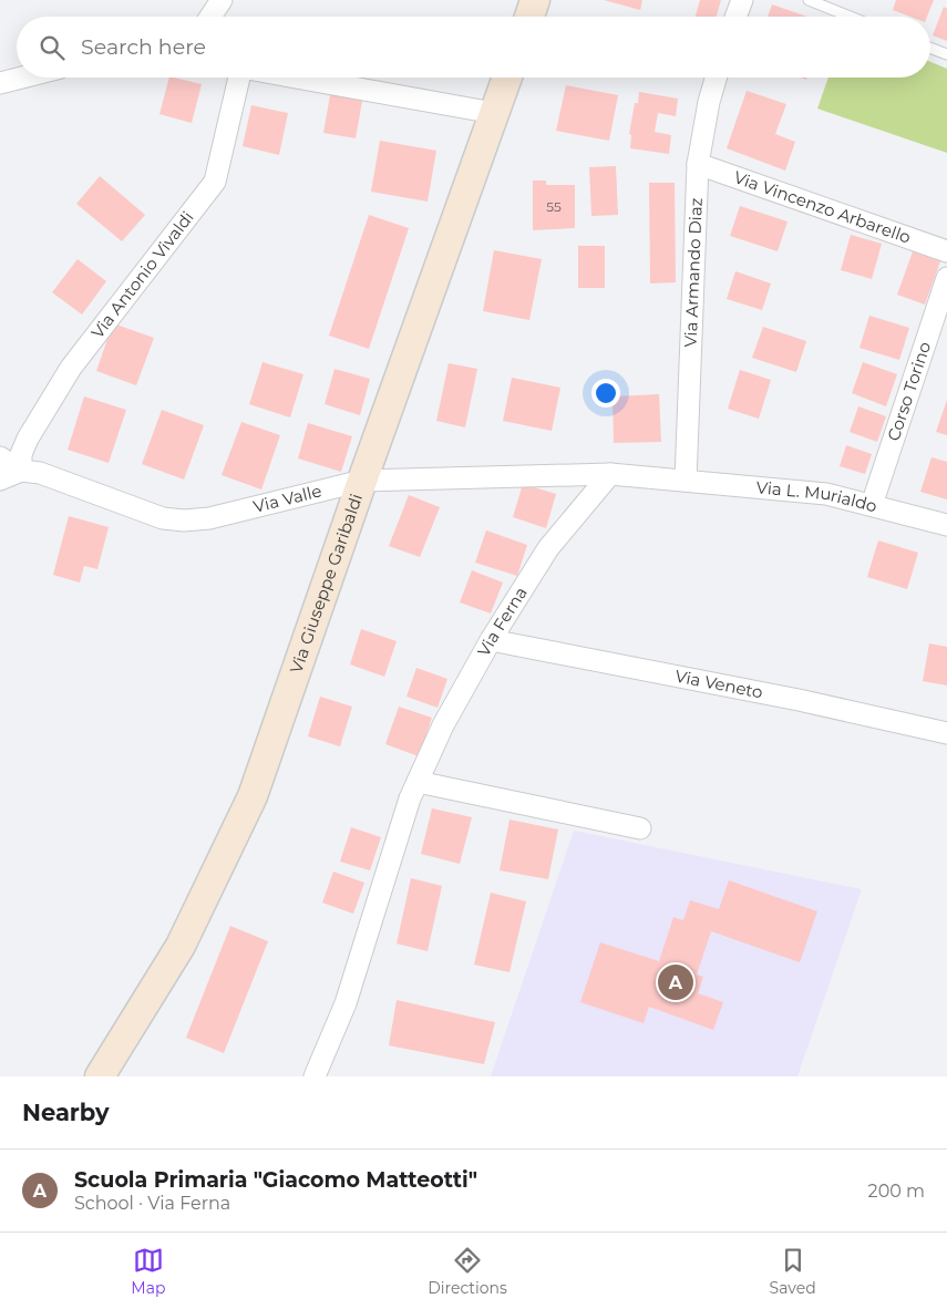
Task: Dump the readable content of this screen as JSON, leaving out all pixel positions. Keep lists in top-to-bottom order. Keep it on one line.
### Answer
{"streets":{"street":["Via Vincenzo Arbarello","Via Armando Diaz","Via Antonio Vivaldi","Corso Torino","Via L. Murialdo","Via Valle","Via Giuseppe Garibaldi","Via Ferna","Via Veneto"]},"crossings":[["Via Vincenzo Arbarello","Via Armando Diaz"],["Via Armando Diaz","Via L. Murialdo"],["Via Armando Diaz","Via Valle"],["Via Antonio Vivaldi","Via Valle"],["Corso Torino","Via L. Murialdo"],["Via L. Murialdo","Via Valle"],["Via Valle","Via Giuseppe Garibaldi"],["Via Valle","Via Ferna"],["Via Ferna","Via Veneto"]],"house_numbers":["55"],"page":{"search":"Search here","pins":"A","heading":"Nearby","list":[{"mark":"A","name":"Scuola Primaria \"Giacomo Matteotti\"","note":"School · Via Ferna","value":"200 m"}],"nav":["Map","Directions","Saved"]}}
